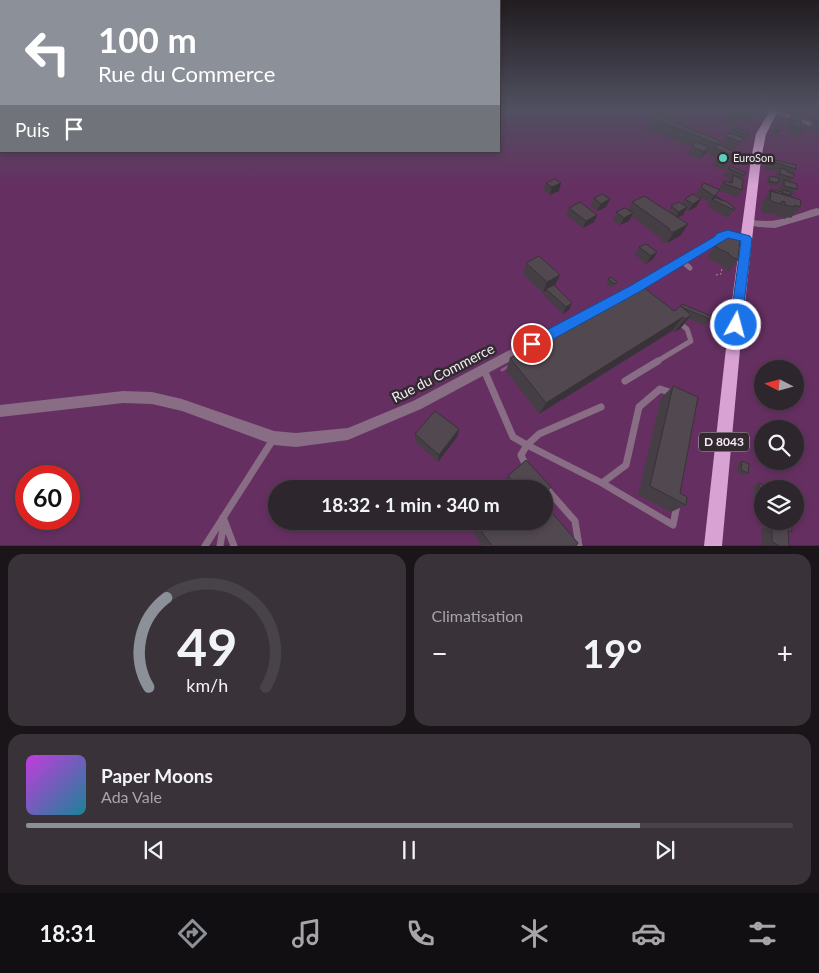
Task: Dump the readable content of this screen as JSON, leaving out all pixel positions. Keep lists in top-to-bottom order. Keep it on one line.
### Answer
{"streets":{"main road":["D 8043"],"street":["Rue du Commerce"]},"crossings":[["Rue du Commerce","D 8043"]],"places":["EuroSon"],"north":"left","page":{"turn":["100 m","Rue du Commerce"],"then":"Puis","limit":"60","trip":"18:32 · 1 min · 340 m","tile":"Climatisation","heat":["−","19°","+"],"song":["Paper Moons","Ada Vale"],"tabs":"18:31","gauge":["49","km/h"]}}
